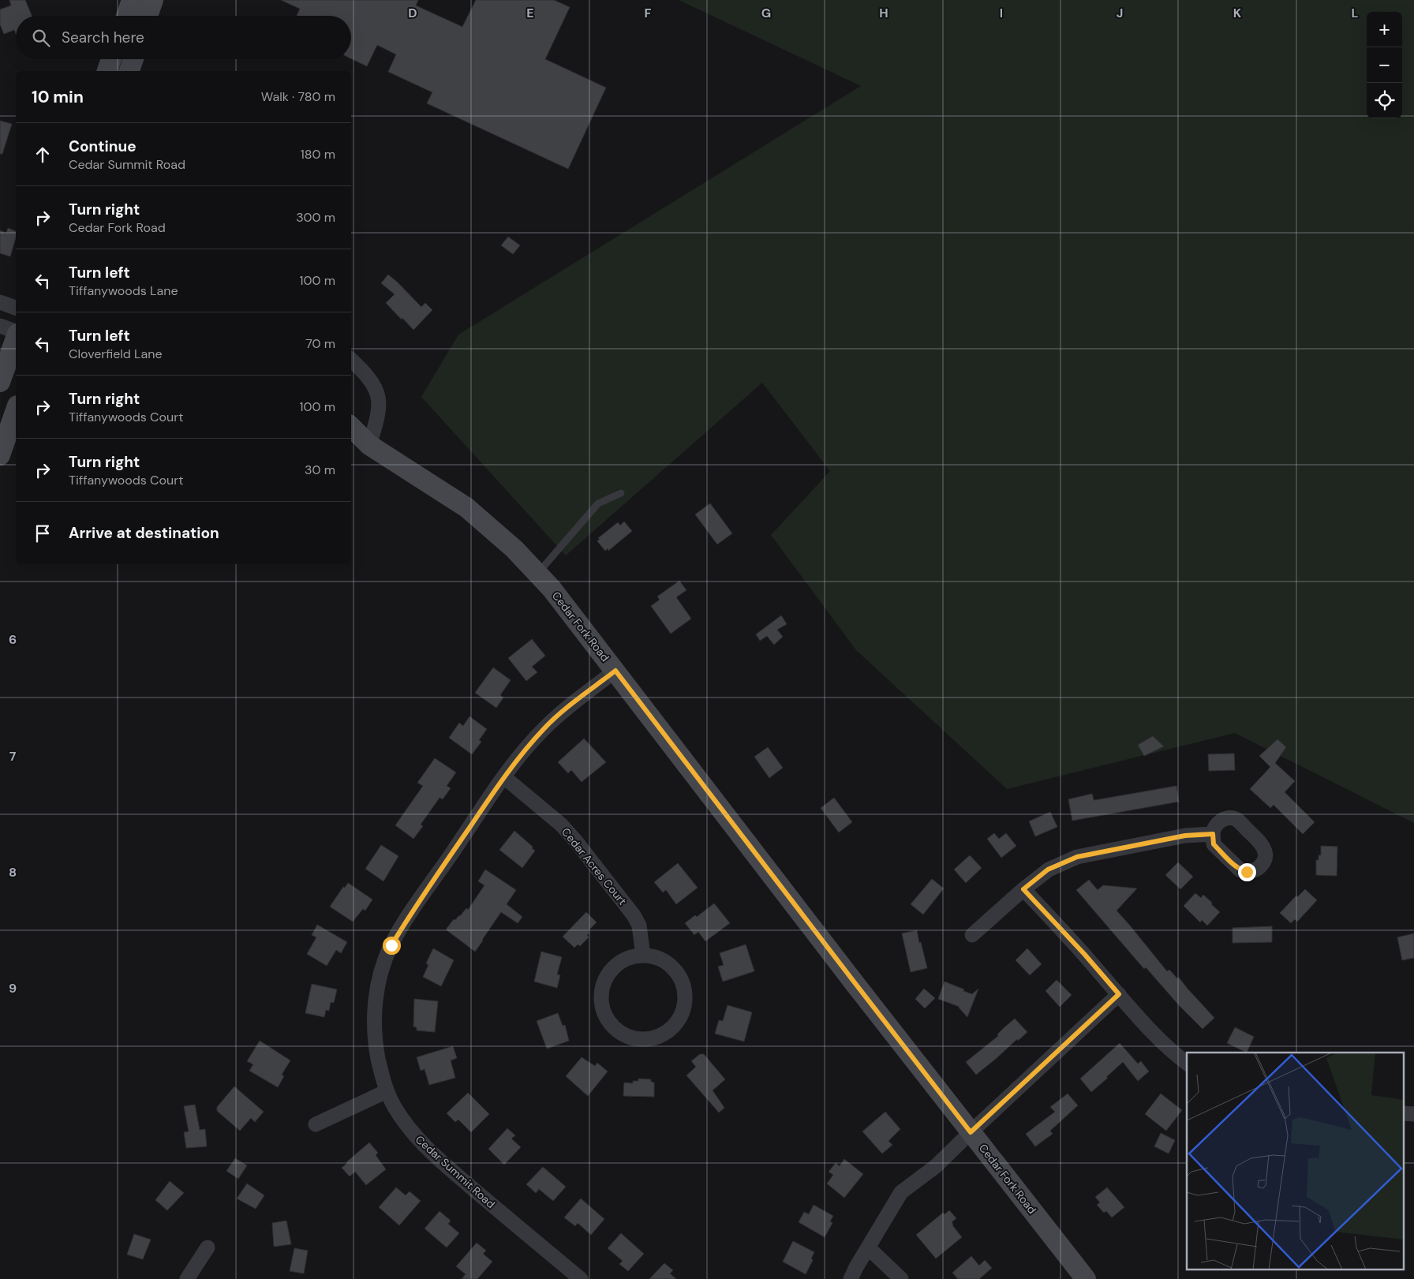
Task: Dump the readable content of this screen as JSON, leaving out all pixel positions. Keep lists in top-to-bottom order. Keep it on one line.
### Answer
{"streets":{"street":["Cedar Fork Road","Cedar Acres Court","Cedar Summit Road"]},"crossings":[["Cedar Fork Road","Cedar Summit Road"],["Cedar Acres Court","Cedar Summit Road"]],"page":{"map_buttons":["+","−"],"search":"Search here","heading":["10 min","Walk · 780 m"],"list":[["Continue","Cedar Summit Road","180 m"],["Turn right","Cedar Fork Road","300 m"],["Turn left","Tiffanywoods Lane","100 m"],["Turn left","Cloverfield Lane","70 m"],["Turn right","Tiffanywoods Court","100 m"],["Turn right","Tiffanywoods Court","30 m"],"Arrive at destination"]},"grid":{"columns":["D","E","F","G","H","I","J","K","L"],"rows":["6","7","8","9"]}}
